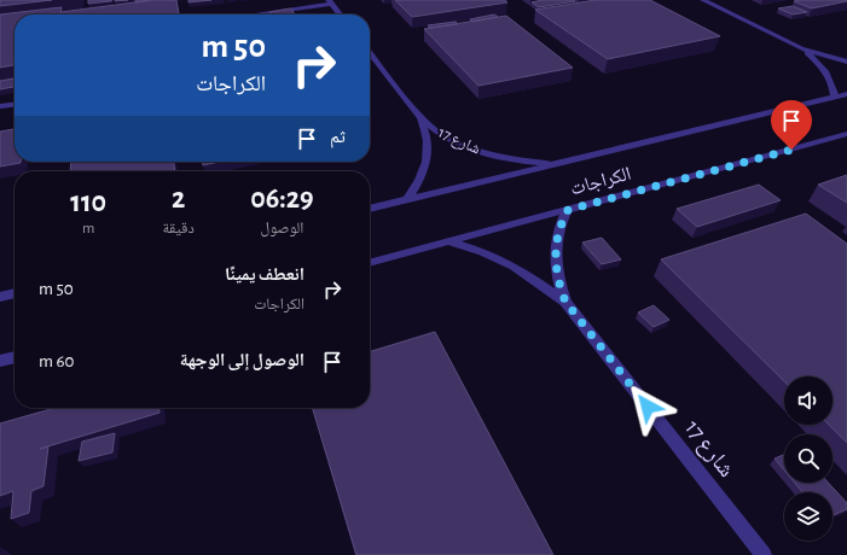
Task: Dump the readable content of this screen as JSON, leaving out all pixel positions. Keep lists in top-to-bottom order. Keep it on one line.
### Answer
{"streets":{"street":["شارع 17","الكراجات"]},"crossings":[["شارع 17","الكراجات"]],"page":{"turn":["50 m","الكراجات"],"then":"ثم","eta":["06:29","الوصول","2","دقيقة","110","m"],"list":[{"name":"انعطف يمينًا","note":"الكراجات","value":"50 m"},{"name":"الوصول إلى الوجهة","value":"60 m"}]}}
